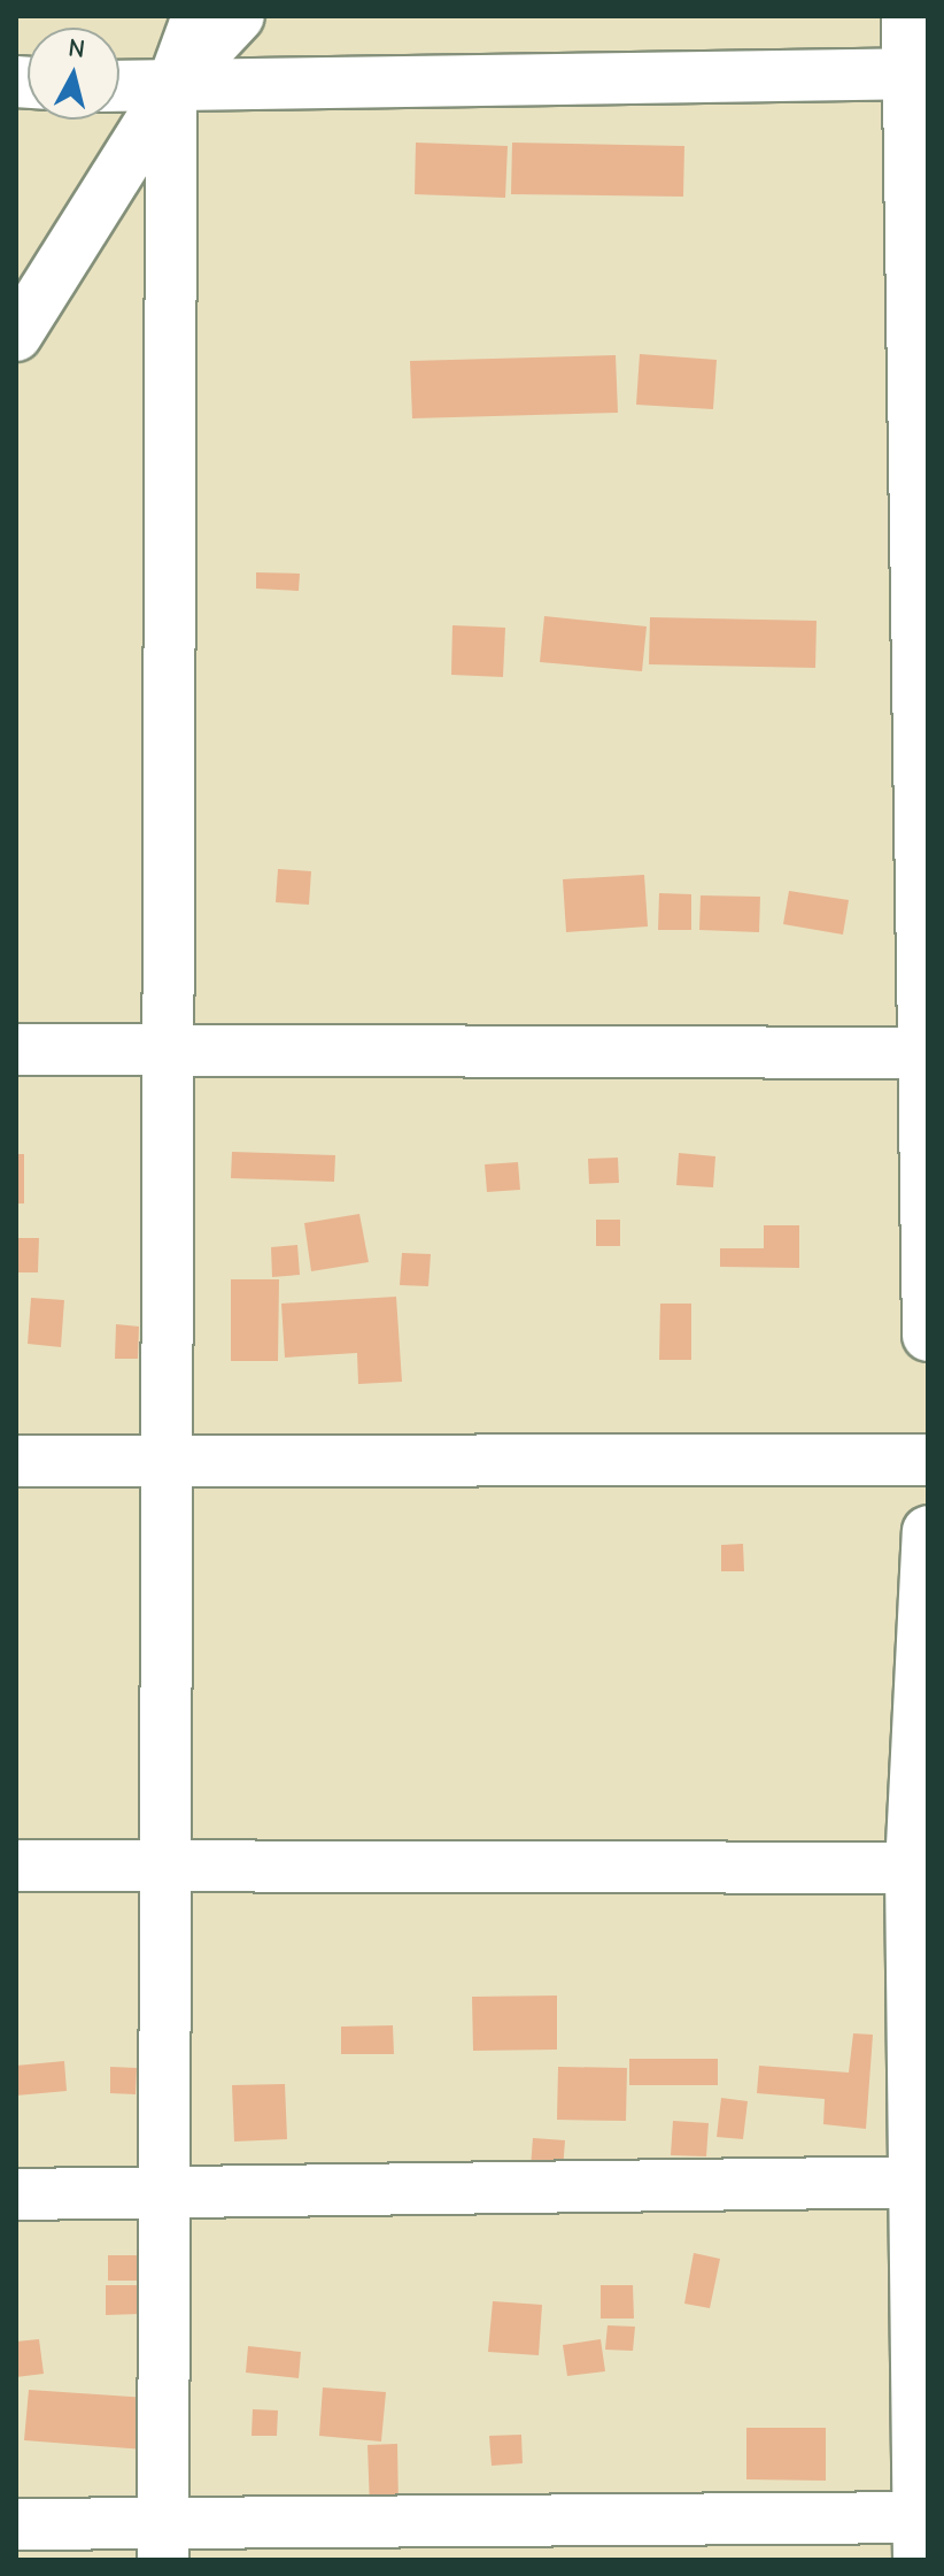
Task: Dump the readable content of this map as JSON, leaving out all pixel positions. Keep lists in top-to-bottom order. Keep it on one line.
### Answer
{"north":"top"}
